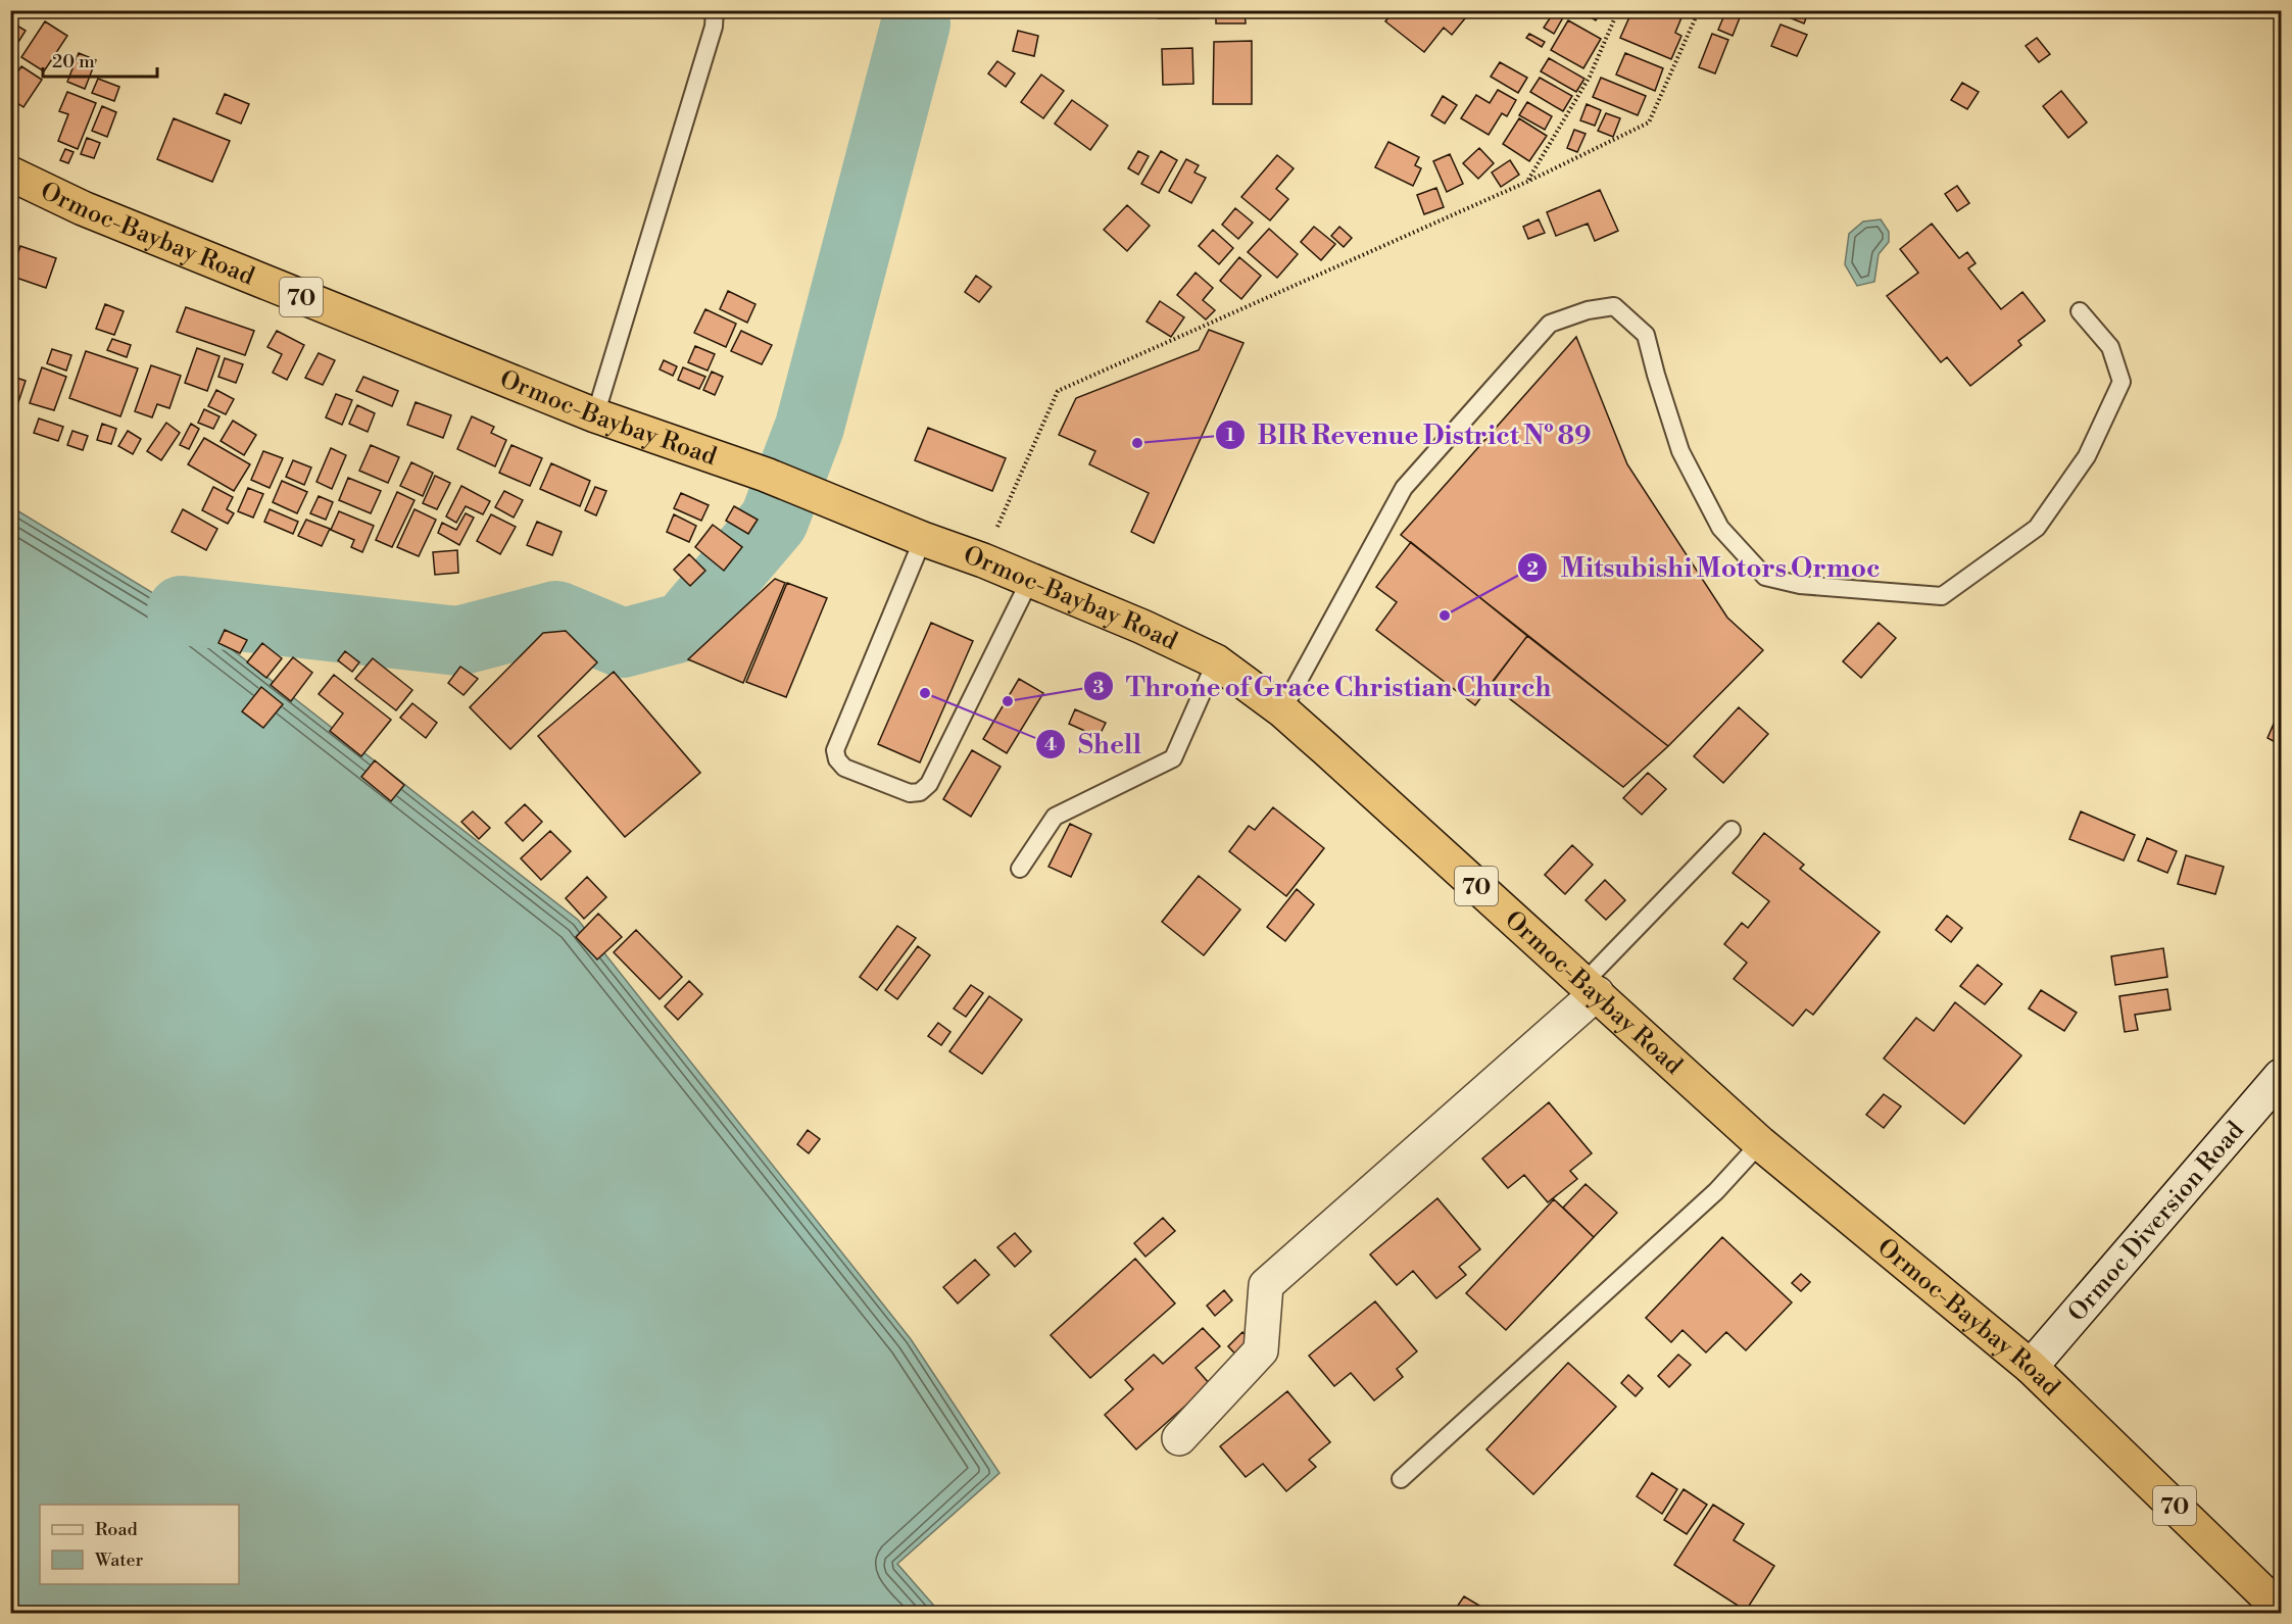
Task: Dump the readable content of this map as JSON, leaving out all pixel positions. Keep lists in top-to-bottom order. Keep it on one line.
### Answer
{"streets":{"highway":["Ormoc-Baybay Road","70"],"street":["Ormoc Diversion Road"]},"crossings":[["Ormoc-Baybay Road","Ormoc Diversion Road"]],"places":["BIR Revenue District № 89","Mitsubishi Motors Ormoc","Shell","Throne of Grace Christian Church"],"legend":["Road","Water"],"scale_bar":"20 m"}
